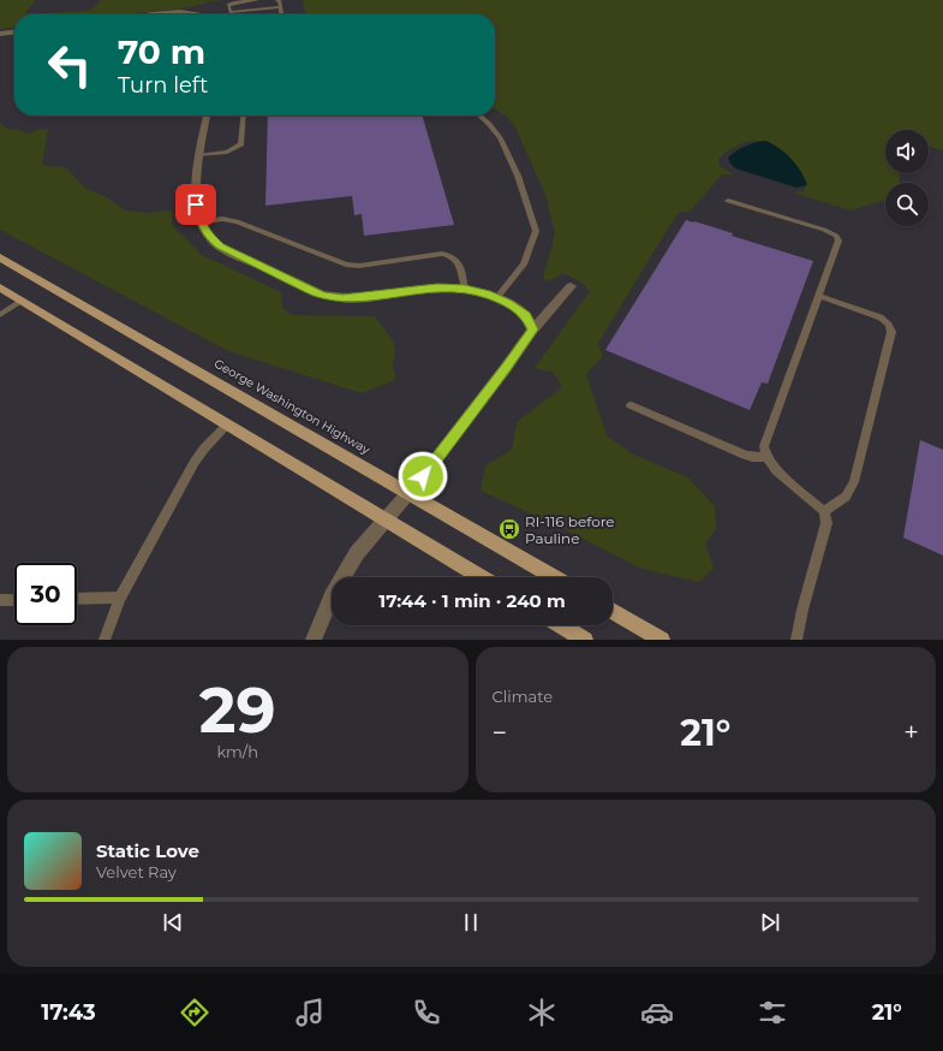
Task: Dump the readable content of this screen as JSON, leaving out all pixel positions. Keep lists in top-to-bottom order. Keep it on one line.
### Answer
{"streets":{"main road":["George Washington Highway"]},"places":{"bus stop":["RI-116 before Pauline"]},"page":{"turn":["70 m","Turn left"],"limit":"30","trip":"17:44 · 1 min · 240 m","tile":[["29","km/h"],"Climate"],"heat":["−","21°","+"],"song":["Static Love","Velvet Ray"],"tabs":["17:43","21°"]}}
